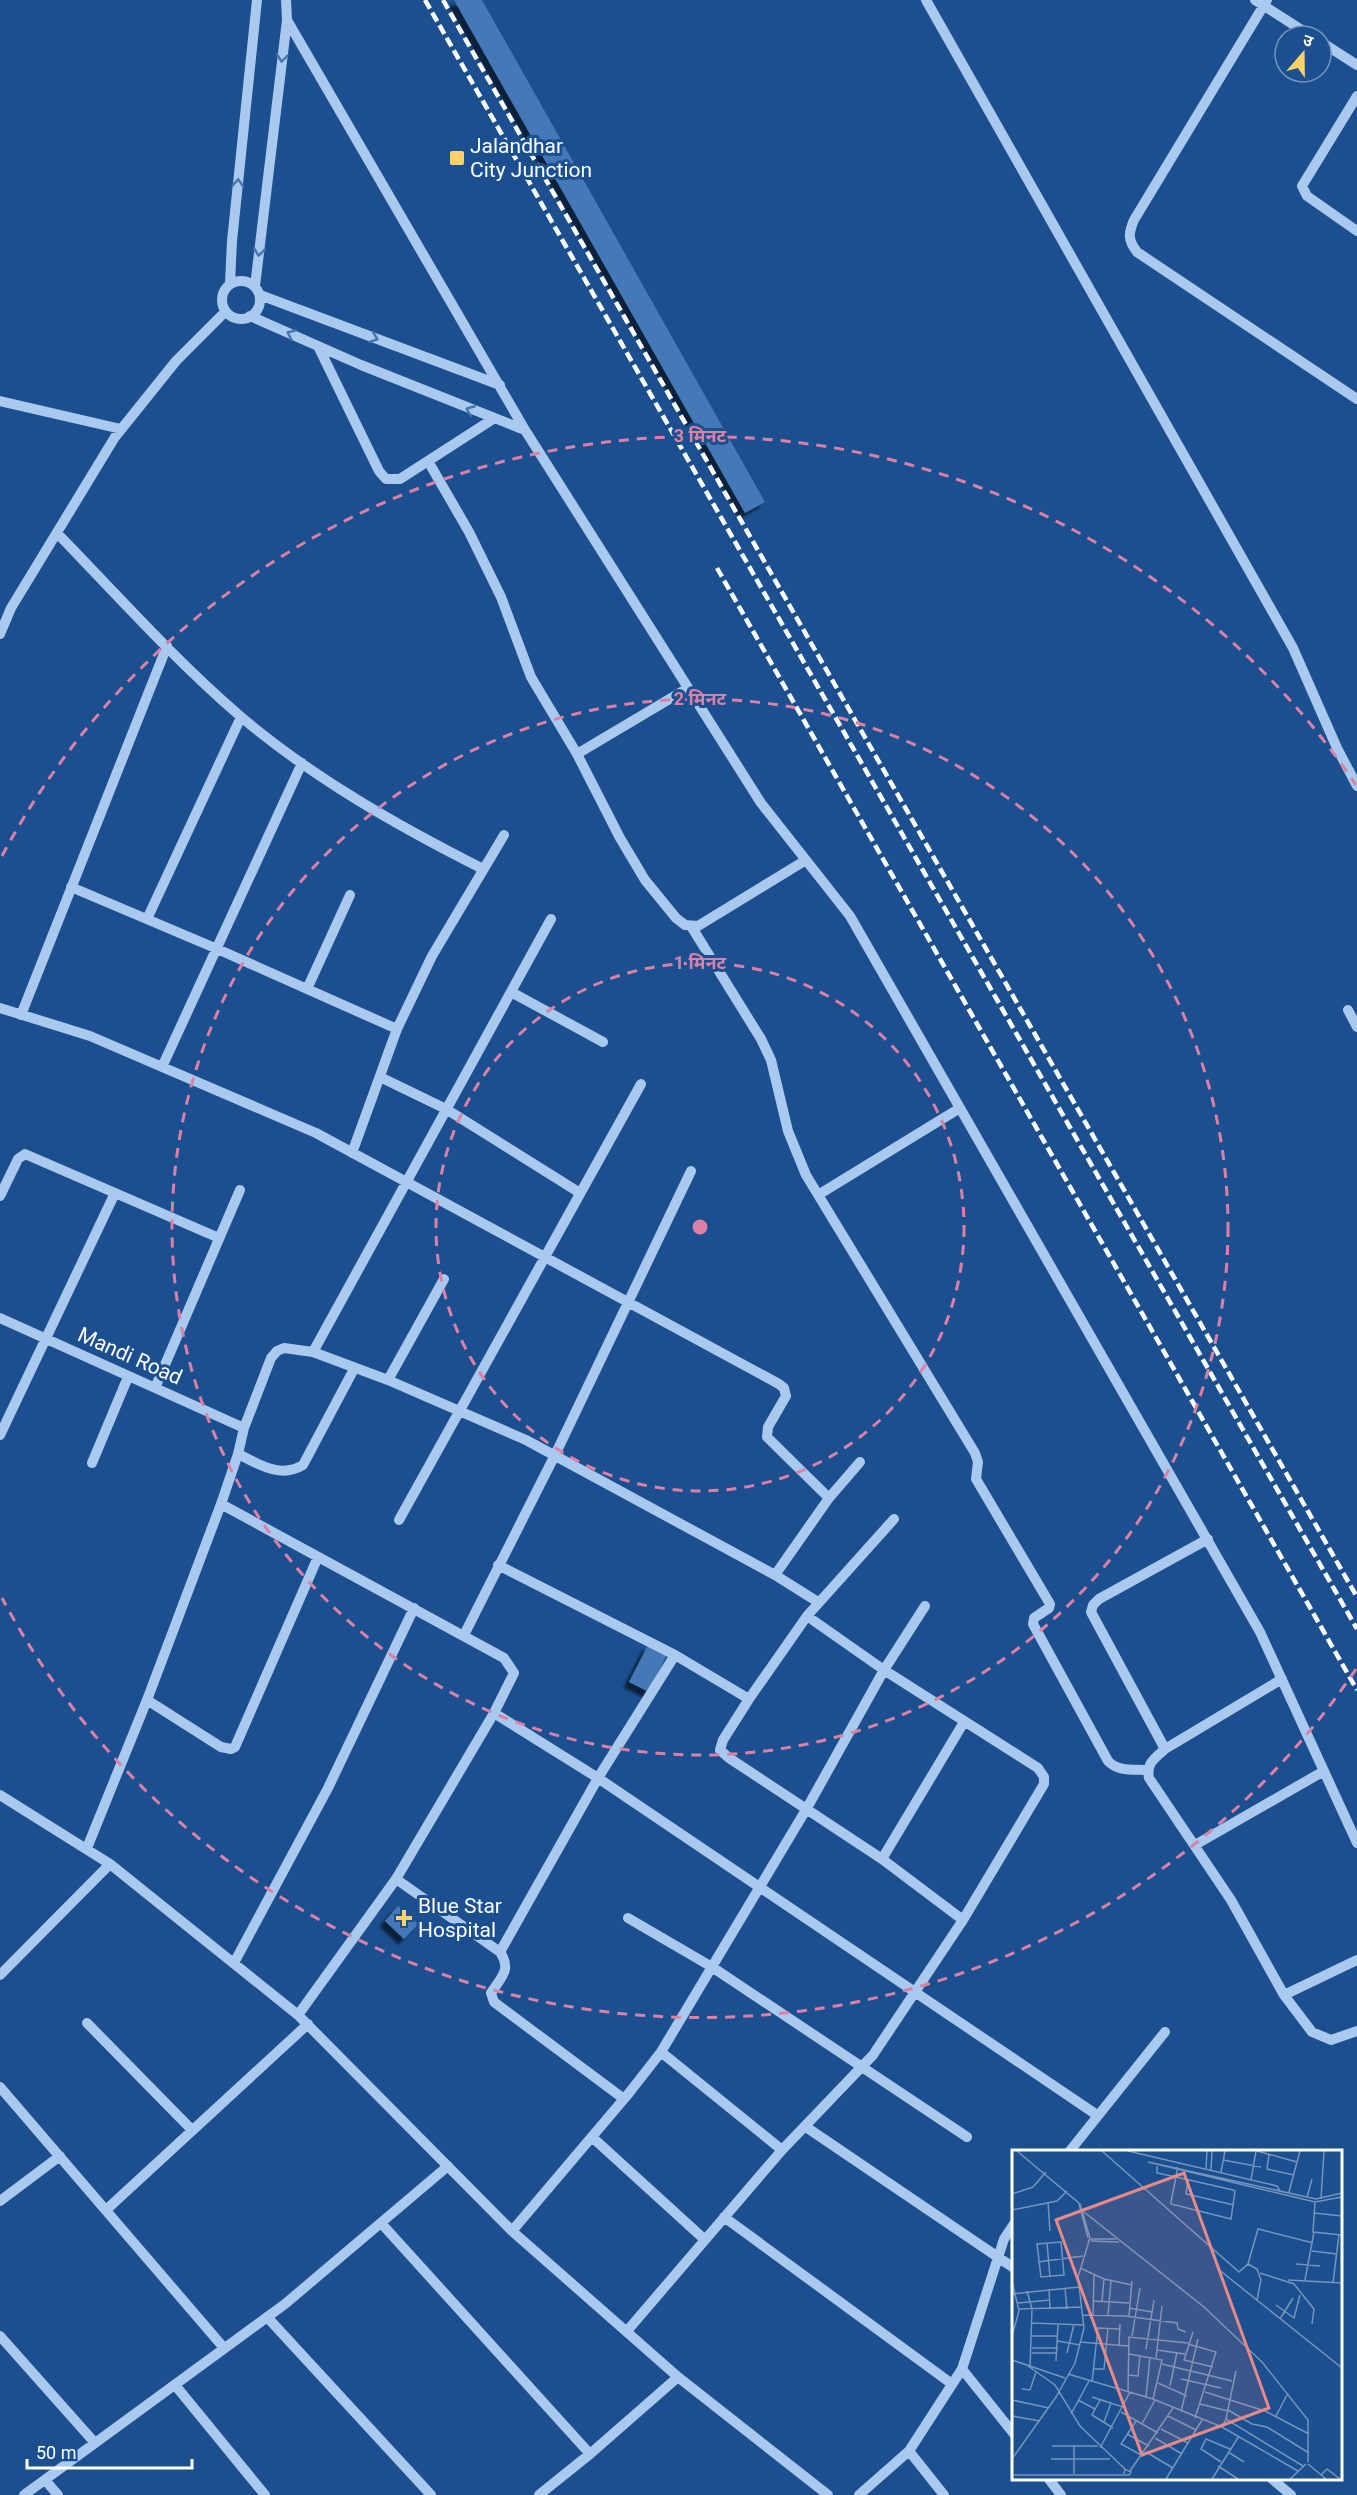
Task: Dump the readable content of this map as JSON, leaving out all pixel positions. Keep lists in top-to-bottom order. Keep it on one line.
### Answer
{"streets":{"street":["Mandi Road"]},"places":{"transit":["Jalandhar City Junction"],"health":["Blue Star Hospital"]},"scale_bar":"50 m","north":"top","rings":["3 मिनट","2 मिनट","1 मिनट"]}
